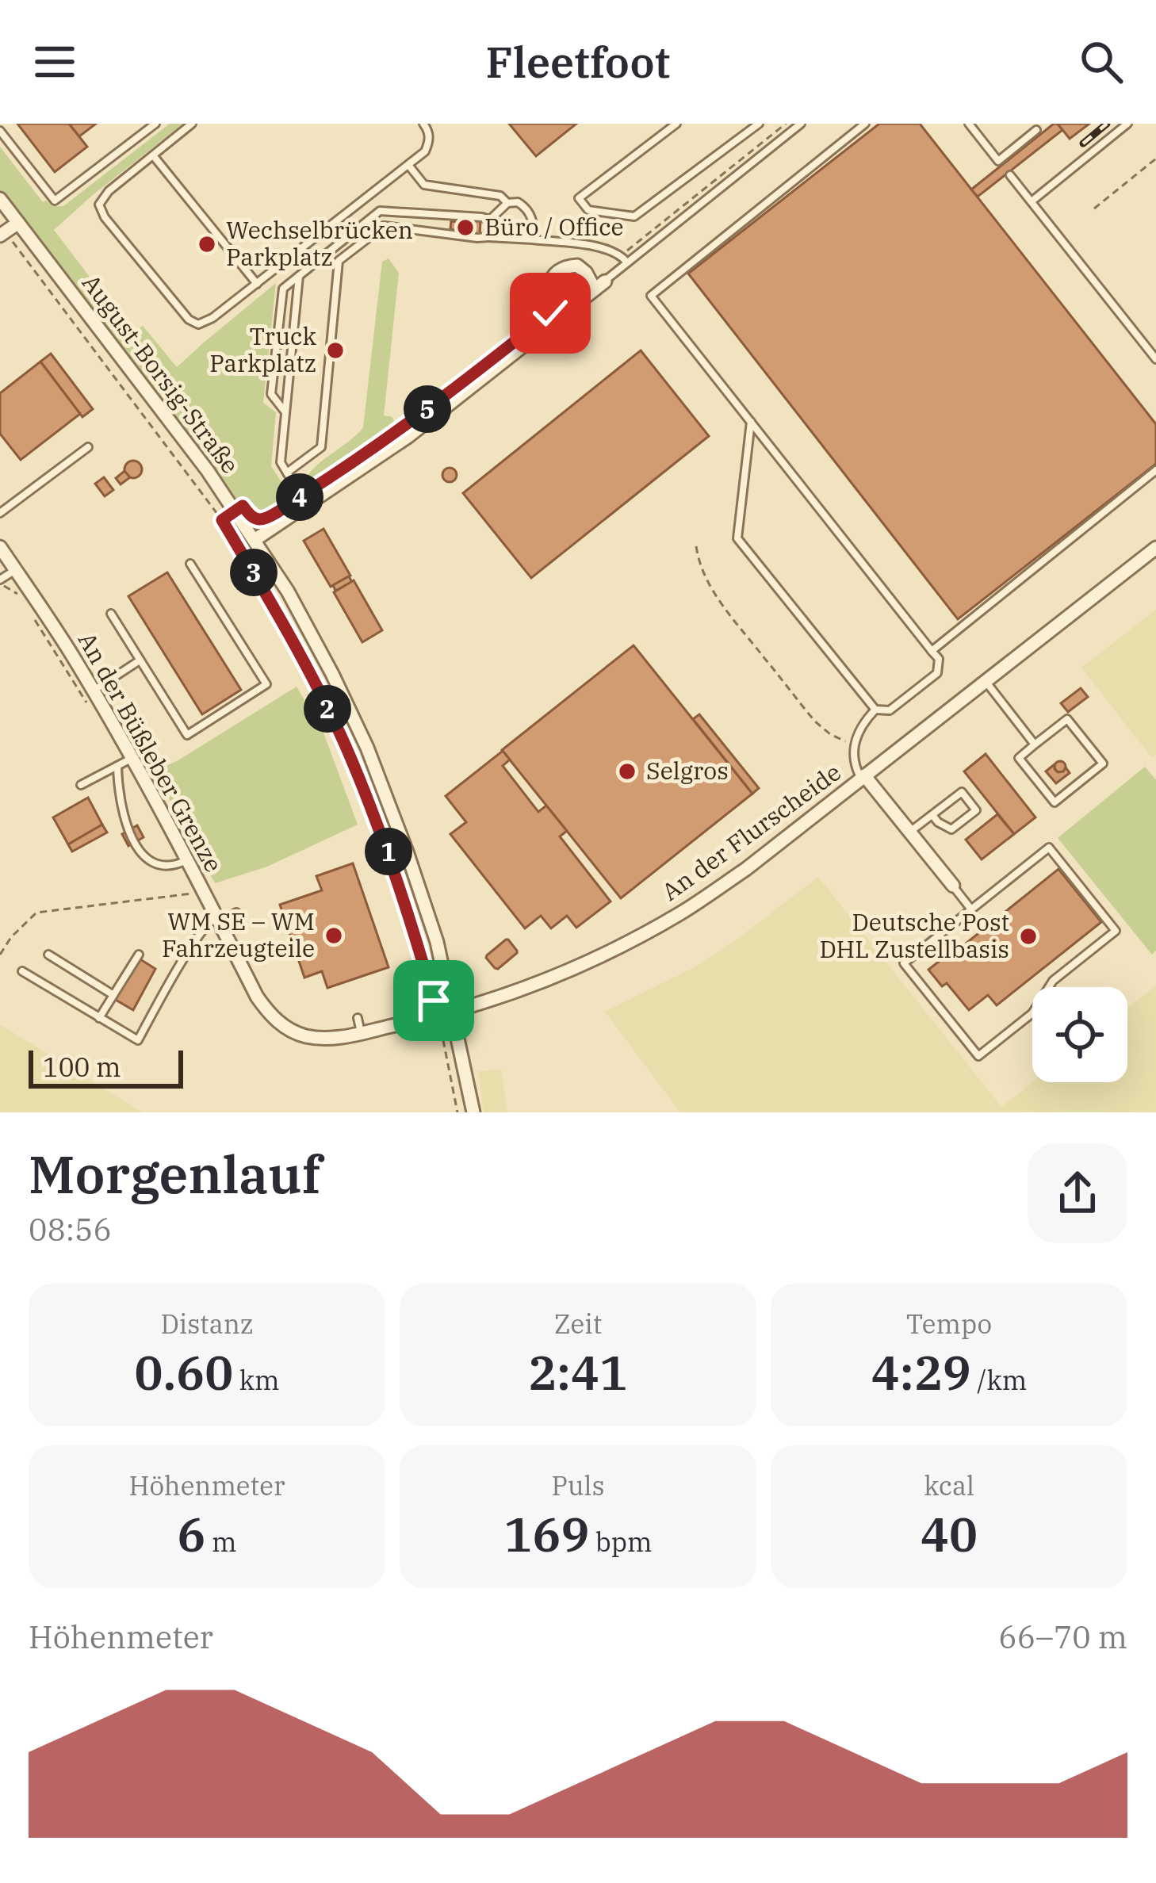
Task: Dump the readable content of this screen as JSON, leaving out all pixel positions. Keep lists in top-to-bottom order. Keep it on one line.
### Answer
{"streets":{"street":["August-Borsig-Straße","An der Büßleber Grenze","An der Flurscheide"]},"crossings":[["August-Borsig-Straße","An der Büßleber Grenze"],["August-Borsig-Straße","An der Flurscheide"],["An der Büßleber Grenze","An der Flurscheide"]],"places":["Büro / Office","Wechselbrücken Parkplatz","Truck Parkplatz","Selgros","WM SE – WM Fahrzeugteile","Deutsche Post DHL Zustellbasis"],"scale_bar":"100 m","page":{"header":"Fleetfoot","pins":["5","4","3","2","1"],"scale":"100 m","heading":["Morgenlauf","08:56"],"stats":[["Distanz","0.60 km"],["Zeit","2:41"],["Tempo","4:29 /km"],["Höhenmeter","6 m"],["Puls","169 bpm"],["kcal","40"]],"chart":["Höhenmeter","66–70 m"]}}
